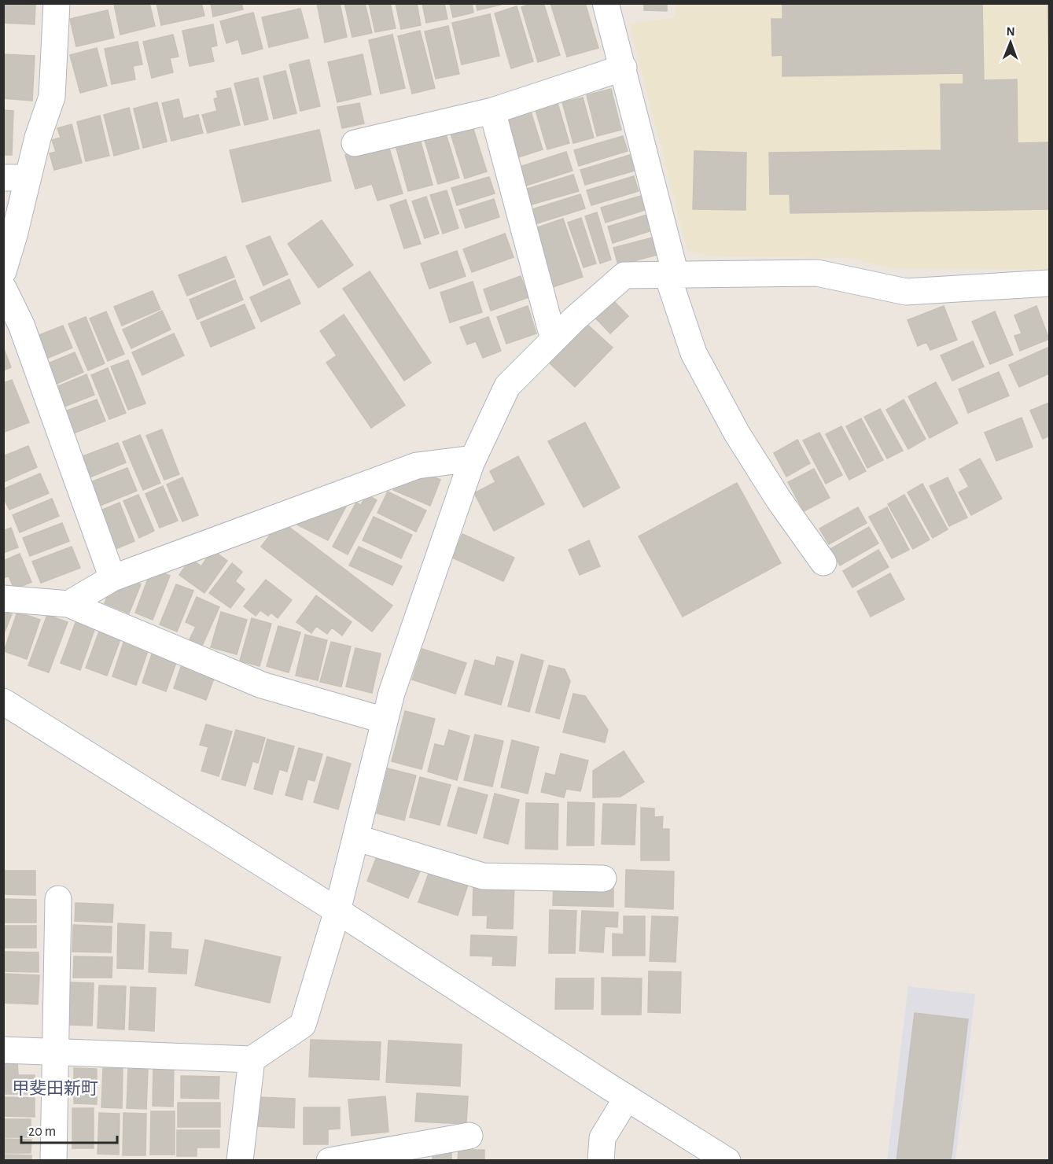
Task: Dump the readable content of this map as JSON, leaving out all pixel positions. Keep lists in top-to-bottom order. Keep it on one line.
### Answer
{"districts":["甲斐田新町"],"scale_bar":"20 m","north":"top"}
